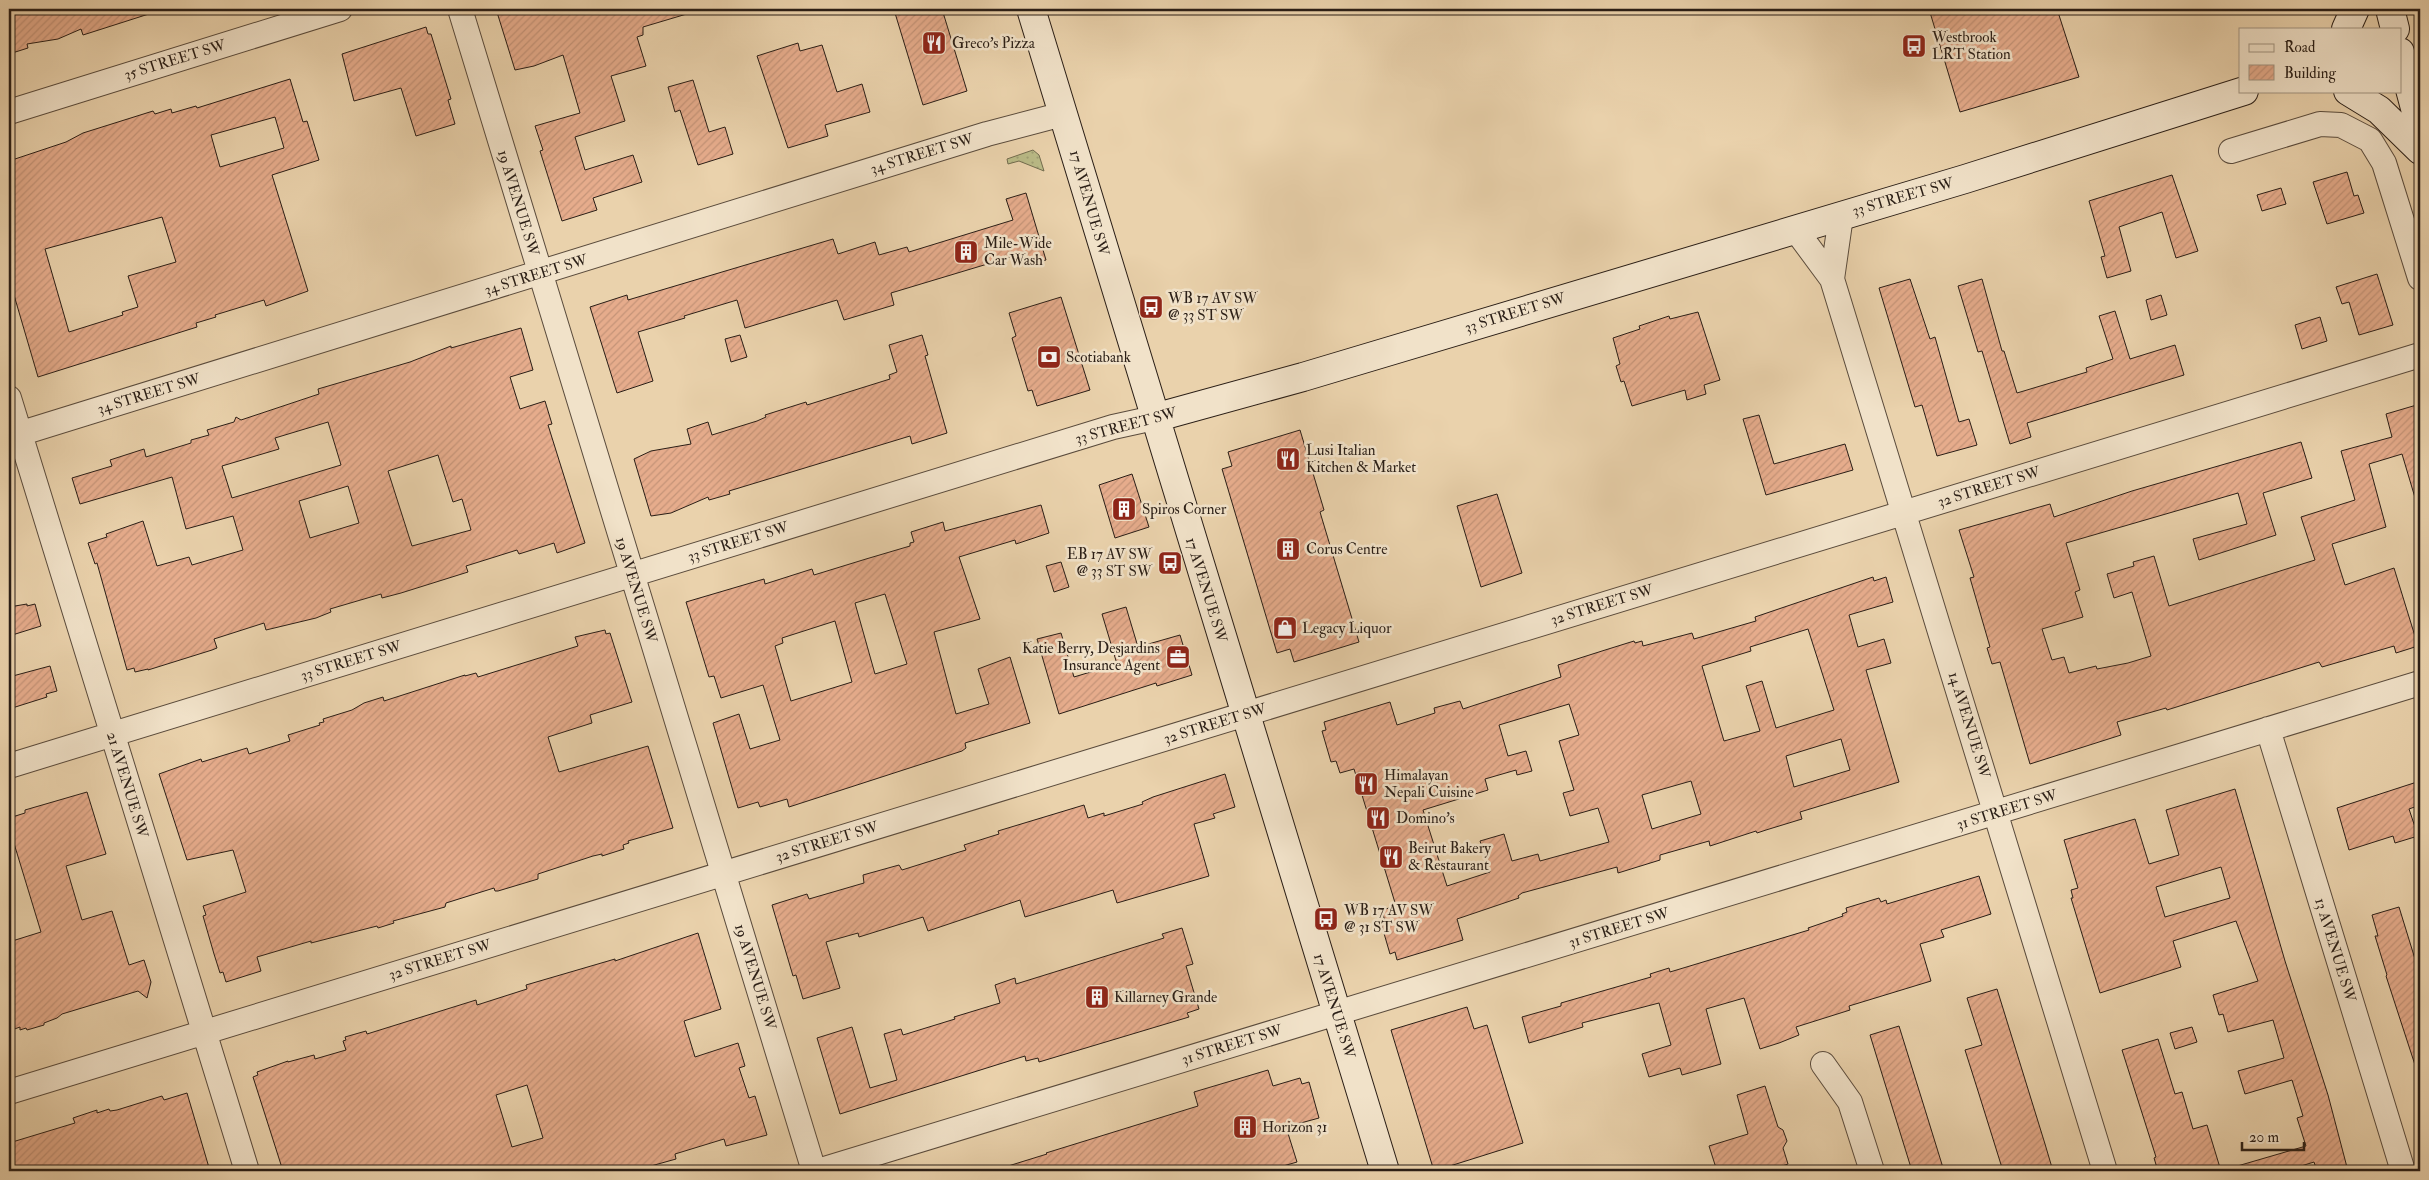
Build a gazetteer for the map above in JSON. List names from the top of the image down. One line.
{"streets":{"main road":["33 STREET SW","17 AVENUE SW"],"street":["35 STREET SW","34 STREET SW","19 AVENUE SW","32 STREET SW","14 AVENUE SW","21 AVENUE SW","31 STREET SW","13 AVENUE SW"]},"crossings":[["34 STREET SW","19 AVENUE SW"],["34 STREET SW","17 AVENUE SW"],["34 STREET SW","21 AVENUE SW"],["33 STREET SW","19 AVENUE SW"],["33 STREET SW","17 AVENUE SW"],["33 STREET SW","14 AVENUE SW"],["33 STREET SW","21 AVENUE SW"],["19 AVENUE SW","32 STREET SW"],["17 AVENUE SW","32 STREET SW"],["17 AVENUE SW","31 STREET SW"],["32 STREET SW","14 AVENUE SW"],["32 STREET SW","21 AVENUE SW"],["14 AVENUE SW","31 STREET SW"],["31 STREET SW","13 AVENUE SW"]],"places":{"restaurant":["Greco's Pizza","Lusi Italian Kitchen & Market","Himalayan Nepali Cuisine","Domino's","Beirut Bakery & Restaurant"],"bus stop":["Westbrook LRT Station","WB 17 AV SW @ 33 ST SW","EB 17 AV SW @ 33 ST SW","WB 17 AV SW @ 31 ST SW"],"building":["Mile-Wide Car Wash","Spiros Corner","Corus Centre","Killarney Grande","Horizon 31"],"bank":["Scotiabank"],"shop":["Legacy Liquor"],"office":["Katie Berry, Desjardins Insurance Agent"]},"legend":["Road","Building"],"scale_bar":"20 m"}
